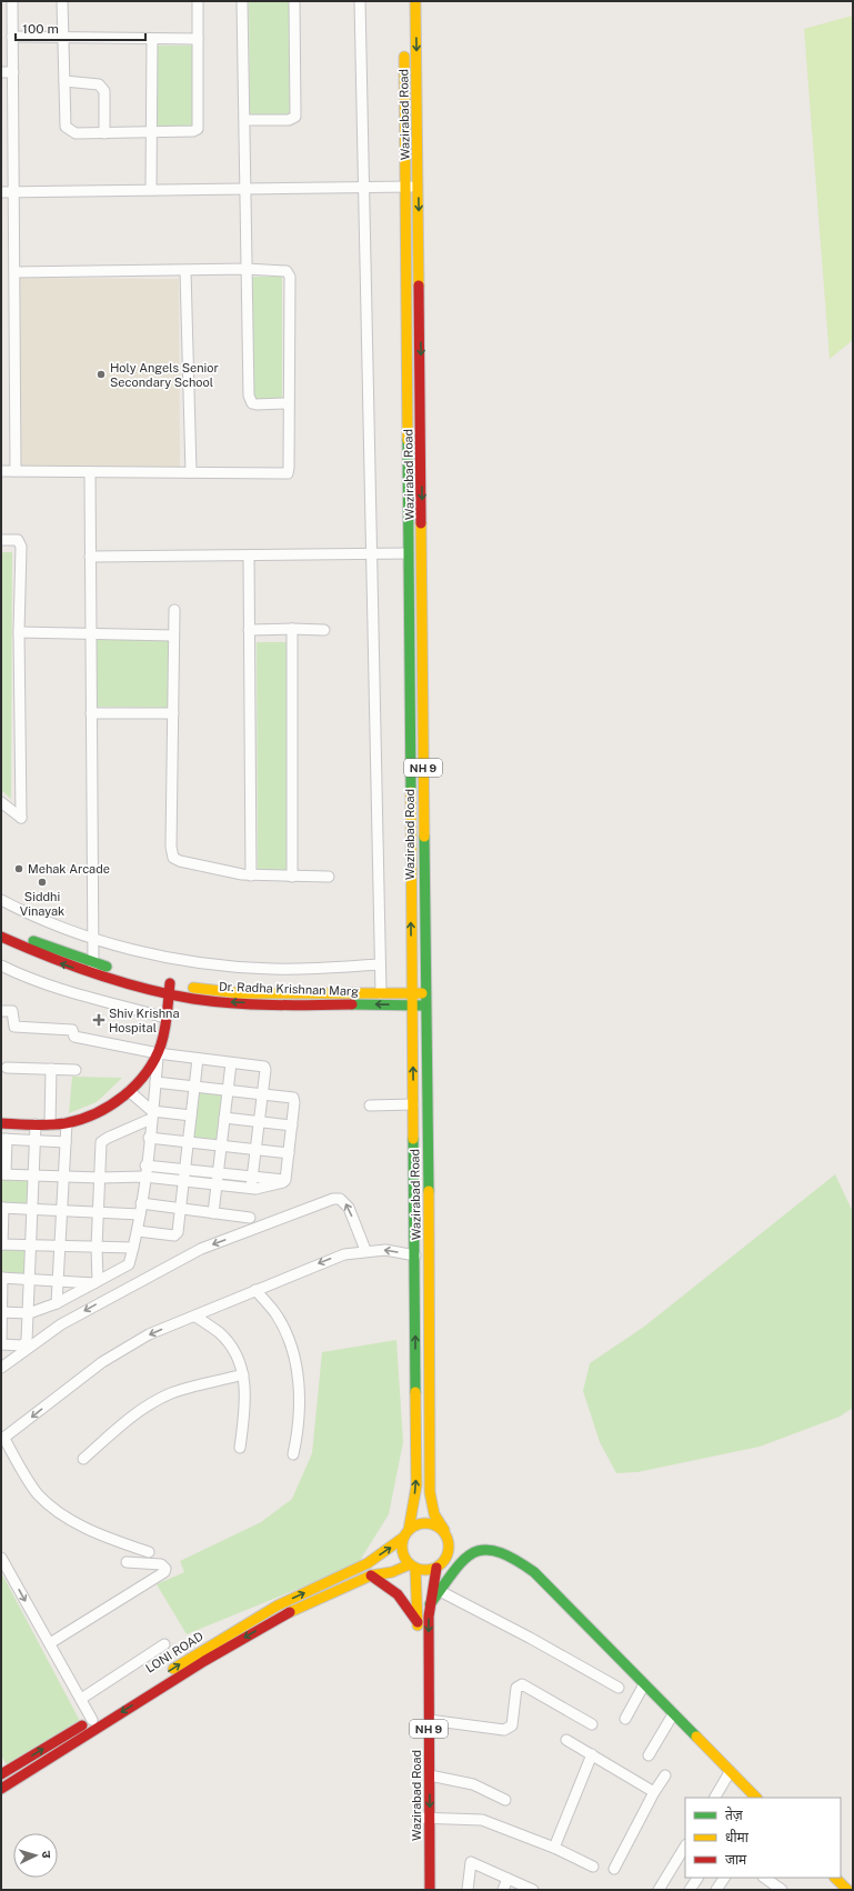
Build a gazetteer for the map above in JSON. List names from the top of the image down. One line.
{"streets":{"main road":["Wazirabad Road","NH 9","Dr. Radha Krishnan Marg","LONI ROAD"]},"crossings":[["Wazirabad Road","Dr. Radha Krishnan Marg"],["Wazirabad Road","LONI ROAD"]],"places":{"other":["Holy Angels Senior Secondary School","Mehak Arcade","Siddhi Vinayak"],"health":["Shiv Krishna Hospital"]},"legend":["तेज़","धीमा","जाम"],"scale_bar":"100 m","north":"right"}
